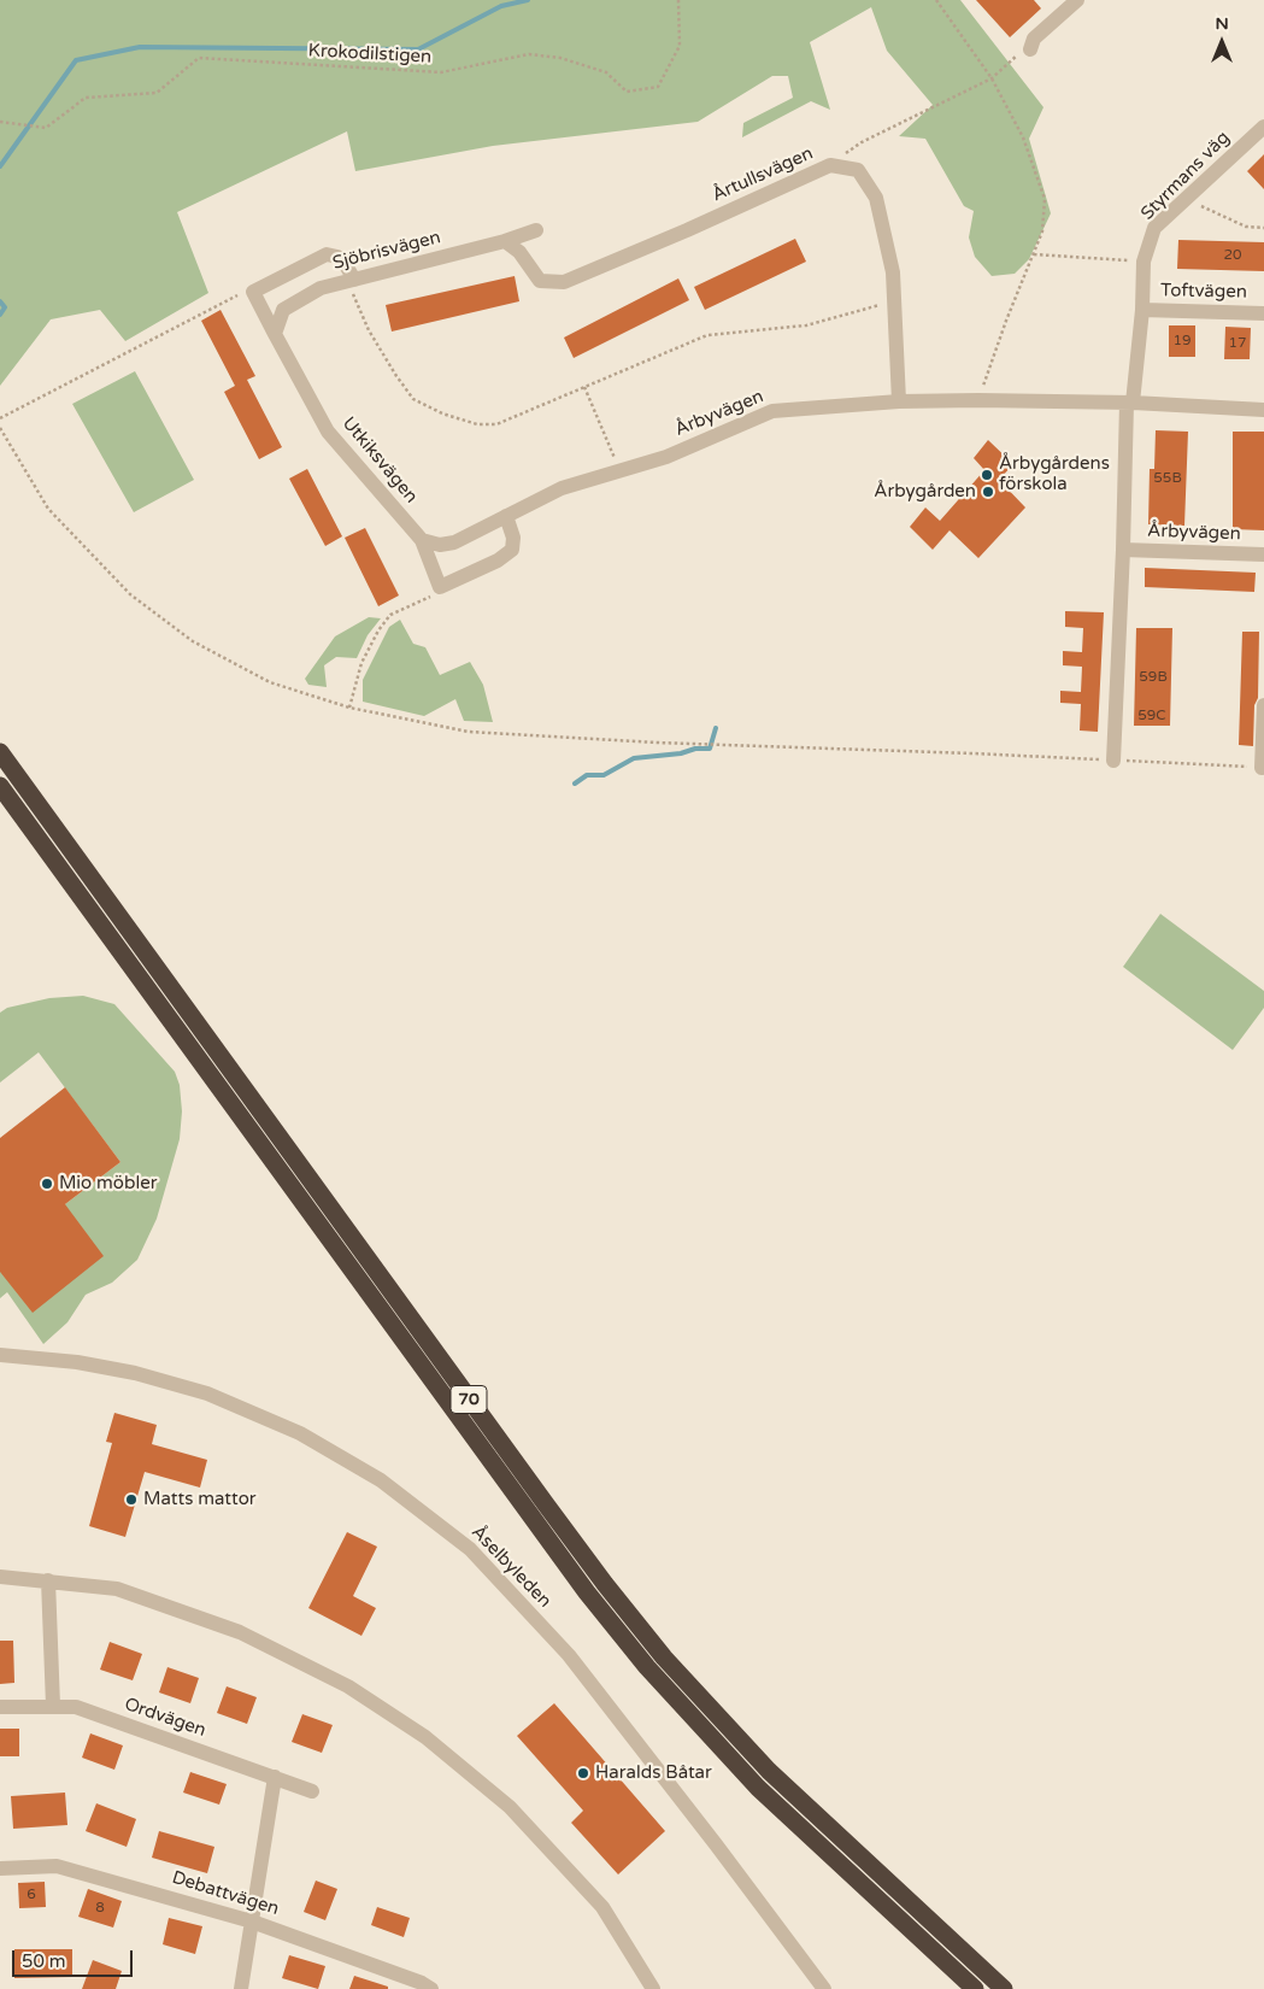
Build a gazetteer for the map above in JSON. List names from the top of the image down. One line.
{"streets":{"highway":["70"],"street":["Årtullsvägen","Styrmans väg","Sjöbrisvägen","Toftvägen","Årbyvägen","Utkiksvägen","Åselbyleden","Ordvägen","Debattvägen"],"path":["Krokodilstigen"]},"crossings":[["Årtullsvägen","Sjöbrisvägen"],["Årtullsvägen","Årbyvägen"],["Styrmans väg","Toftvägen"],["Styrmans väg","Årbyvägen"],["Sjöbrisvägen","Utkiksvägen"],["Årbyvägen","Utkiksvägen"]],"places":["Årbygårdens förskola","Årbygården","Mio möbler","Matts mattor","Haralds Båtar"],"house_numbers":["20","19","17","55B","59B","59C","6","8"],"scale_bar":"50 m","north":"top"}
